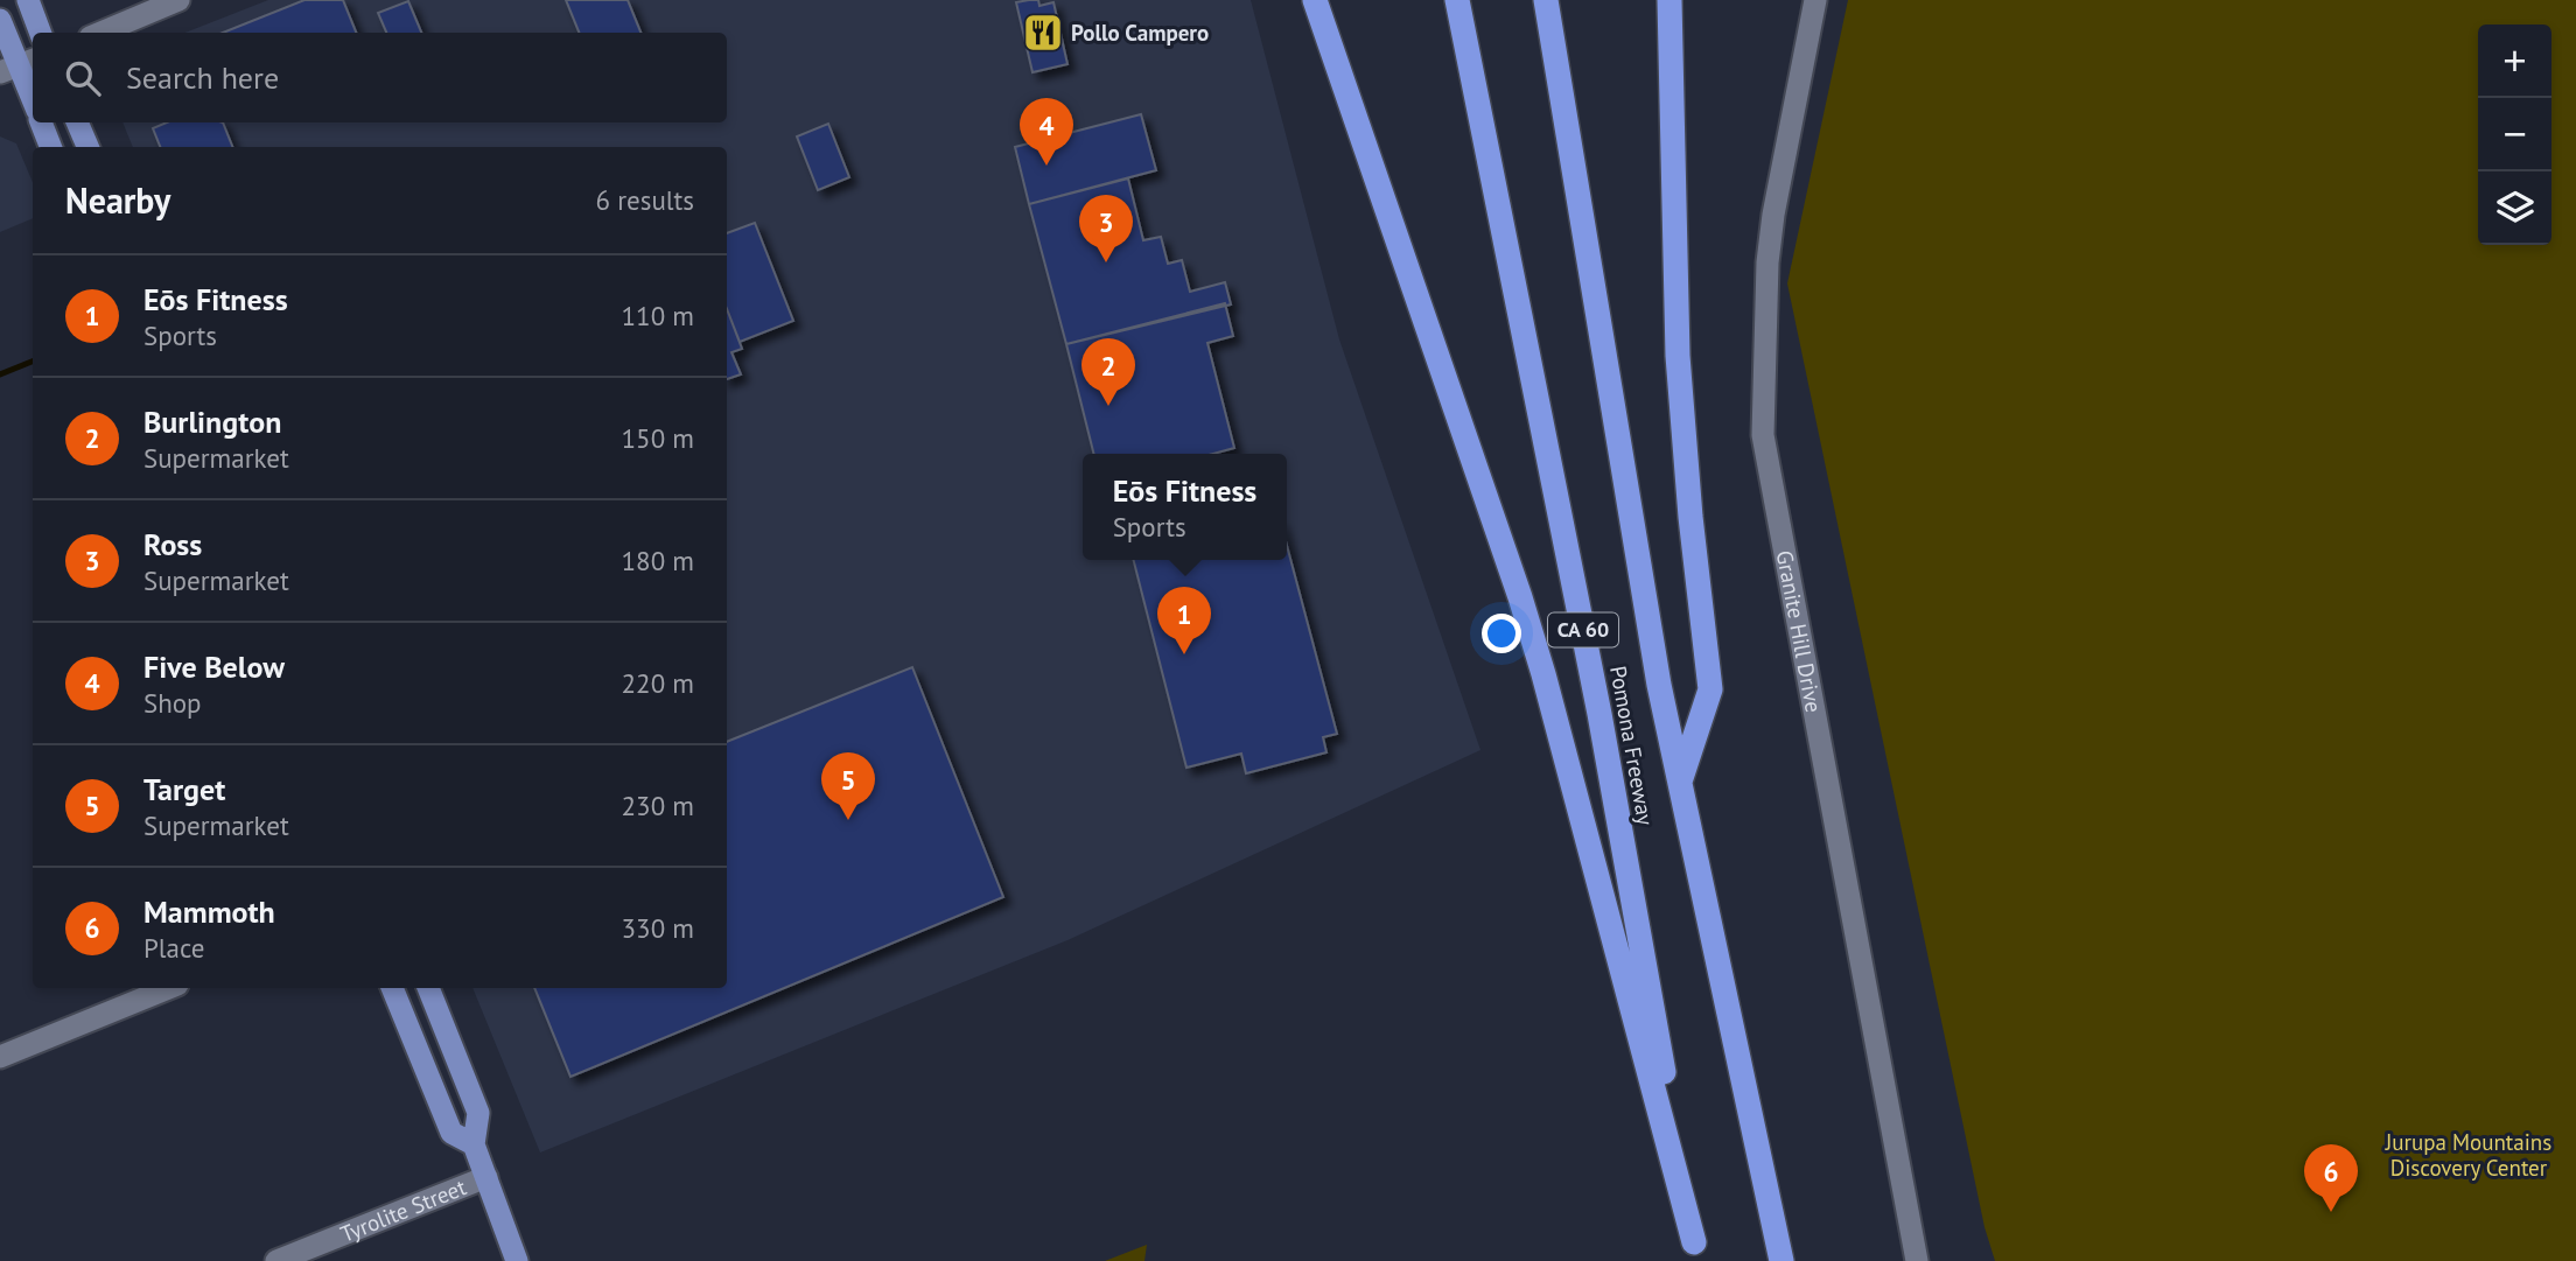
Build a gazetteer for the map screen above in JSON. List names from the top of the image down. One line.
{"streets":{"highway":["CA 60","Pomona Freeway"],"street":["Granite Hill Drive","Tyrolite Street"]},"parks":["Jurupa Mountains Discovery Center"],"places":{"restaurant":["Pollo Campero"]},"page":{"map_buttons":["+","−"],"search":"Search here","pins":["4","3","2","1","5","6"],"heading":["Nearby","6 results"],"list":[{"mark":"1","name":"Eōs Fitness","note":"Sports","value":"110 m"},{"mark":"2","name":"Burlington","note":"Supermarket","value":"150 m"},{"mark":"3","name":"Ross","note":"Supermarket","value":"180 m"},{"mark":"4","name":"Five Below","note":"Shop","value":"220 m"},{"mark":"5","name":"Target","note":"Supermarket","value":"230 m"},{"mark":"6","name":"Mammoth","note":"Place","value":"330 m"}],"popup":["Eōs Fitness","Sports"]}}
